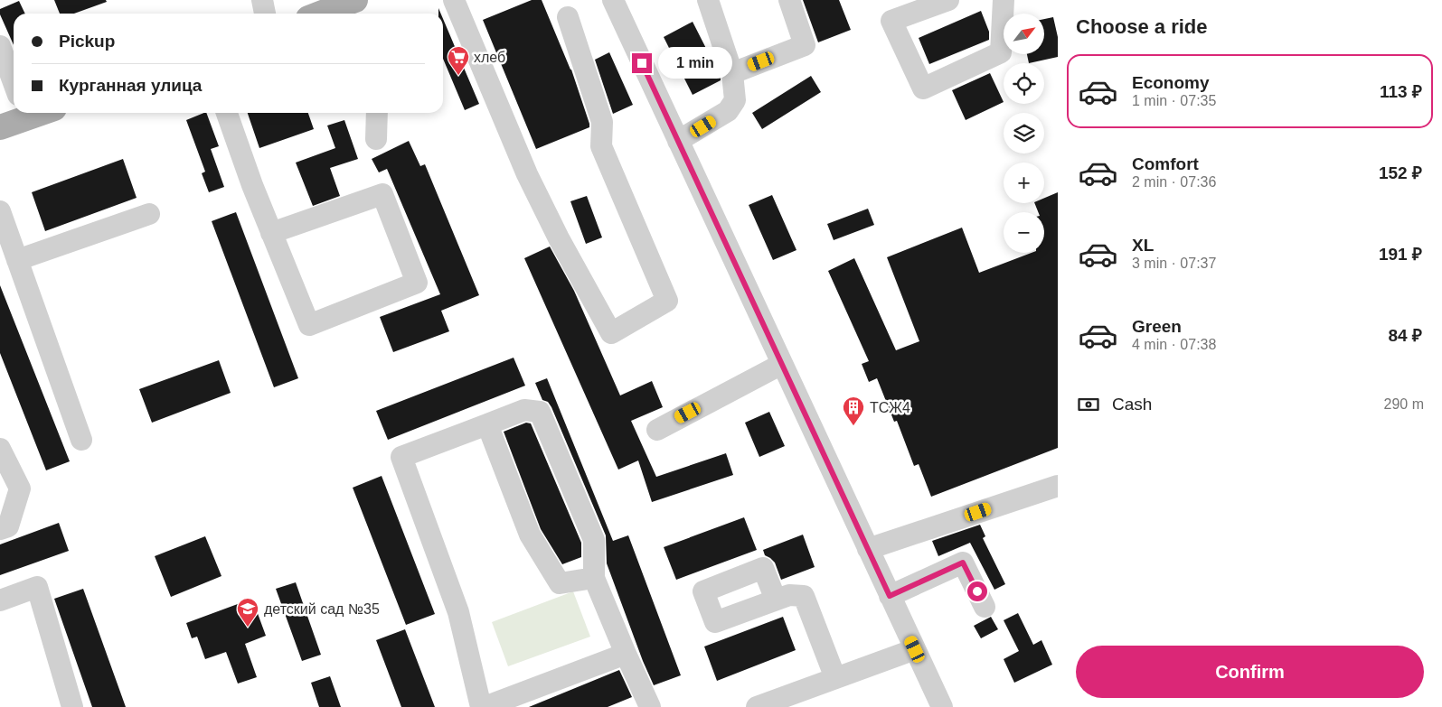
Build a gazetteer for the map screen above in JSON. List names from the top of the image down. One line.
{"places":{"supermarket":["хлеб"],"building":["ТСЖ4"],"school or university":["детский сад №35"]},"north":"top right","page":{"heading":"Choose a ride","map_buttons":["+","−"],"banner":["Pickup","Курганная улица"],"bubble":"1 min","list":[{"name":"Economy","note":"1 min · 07:35","value":"113 ₽"},{"name":"Comfort","note":"2 min · 07:36","value":"152 ₽"},{"name":"XL","note":"3 min · 07:37","value":"191 ₽"},{"name":"Green","note":"4 min · 07:38","value":"84 ₽"}],"pay":["Cash","290 m"],"buttons":"Confirm"}}
